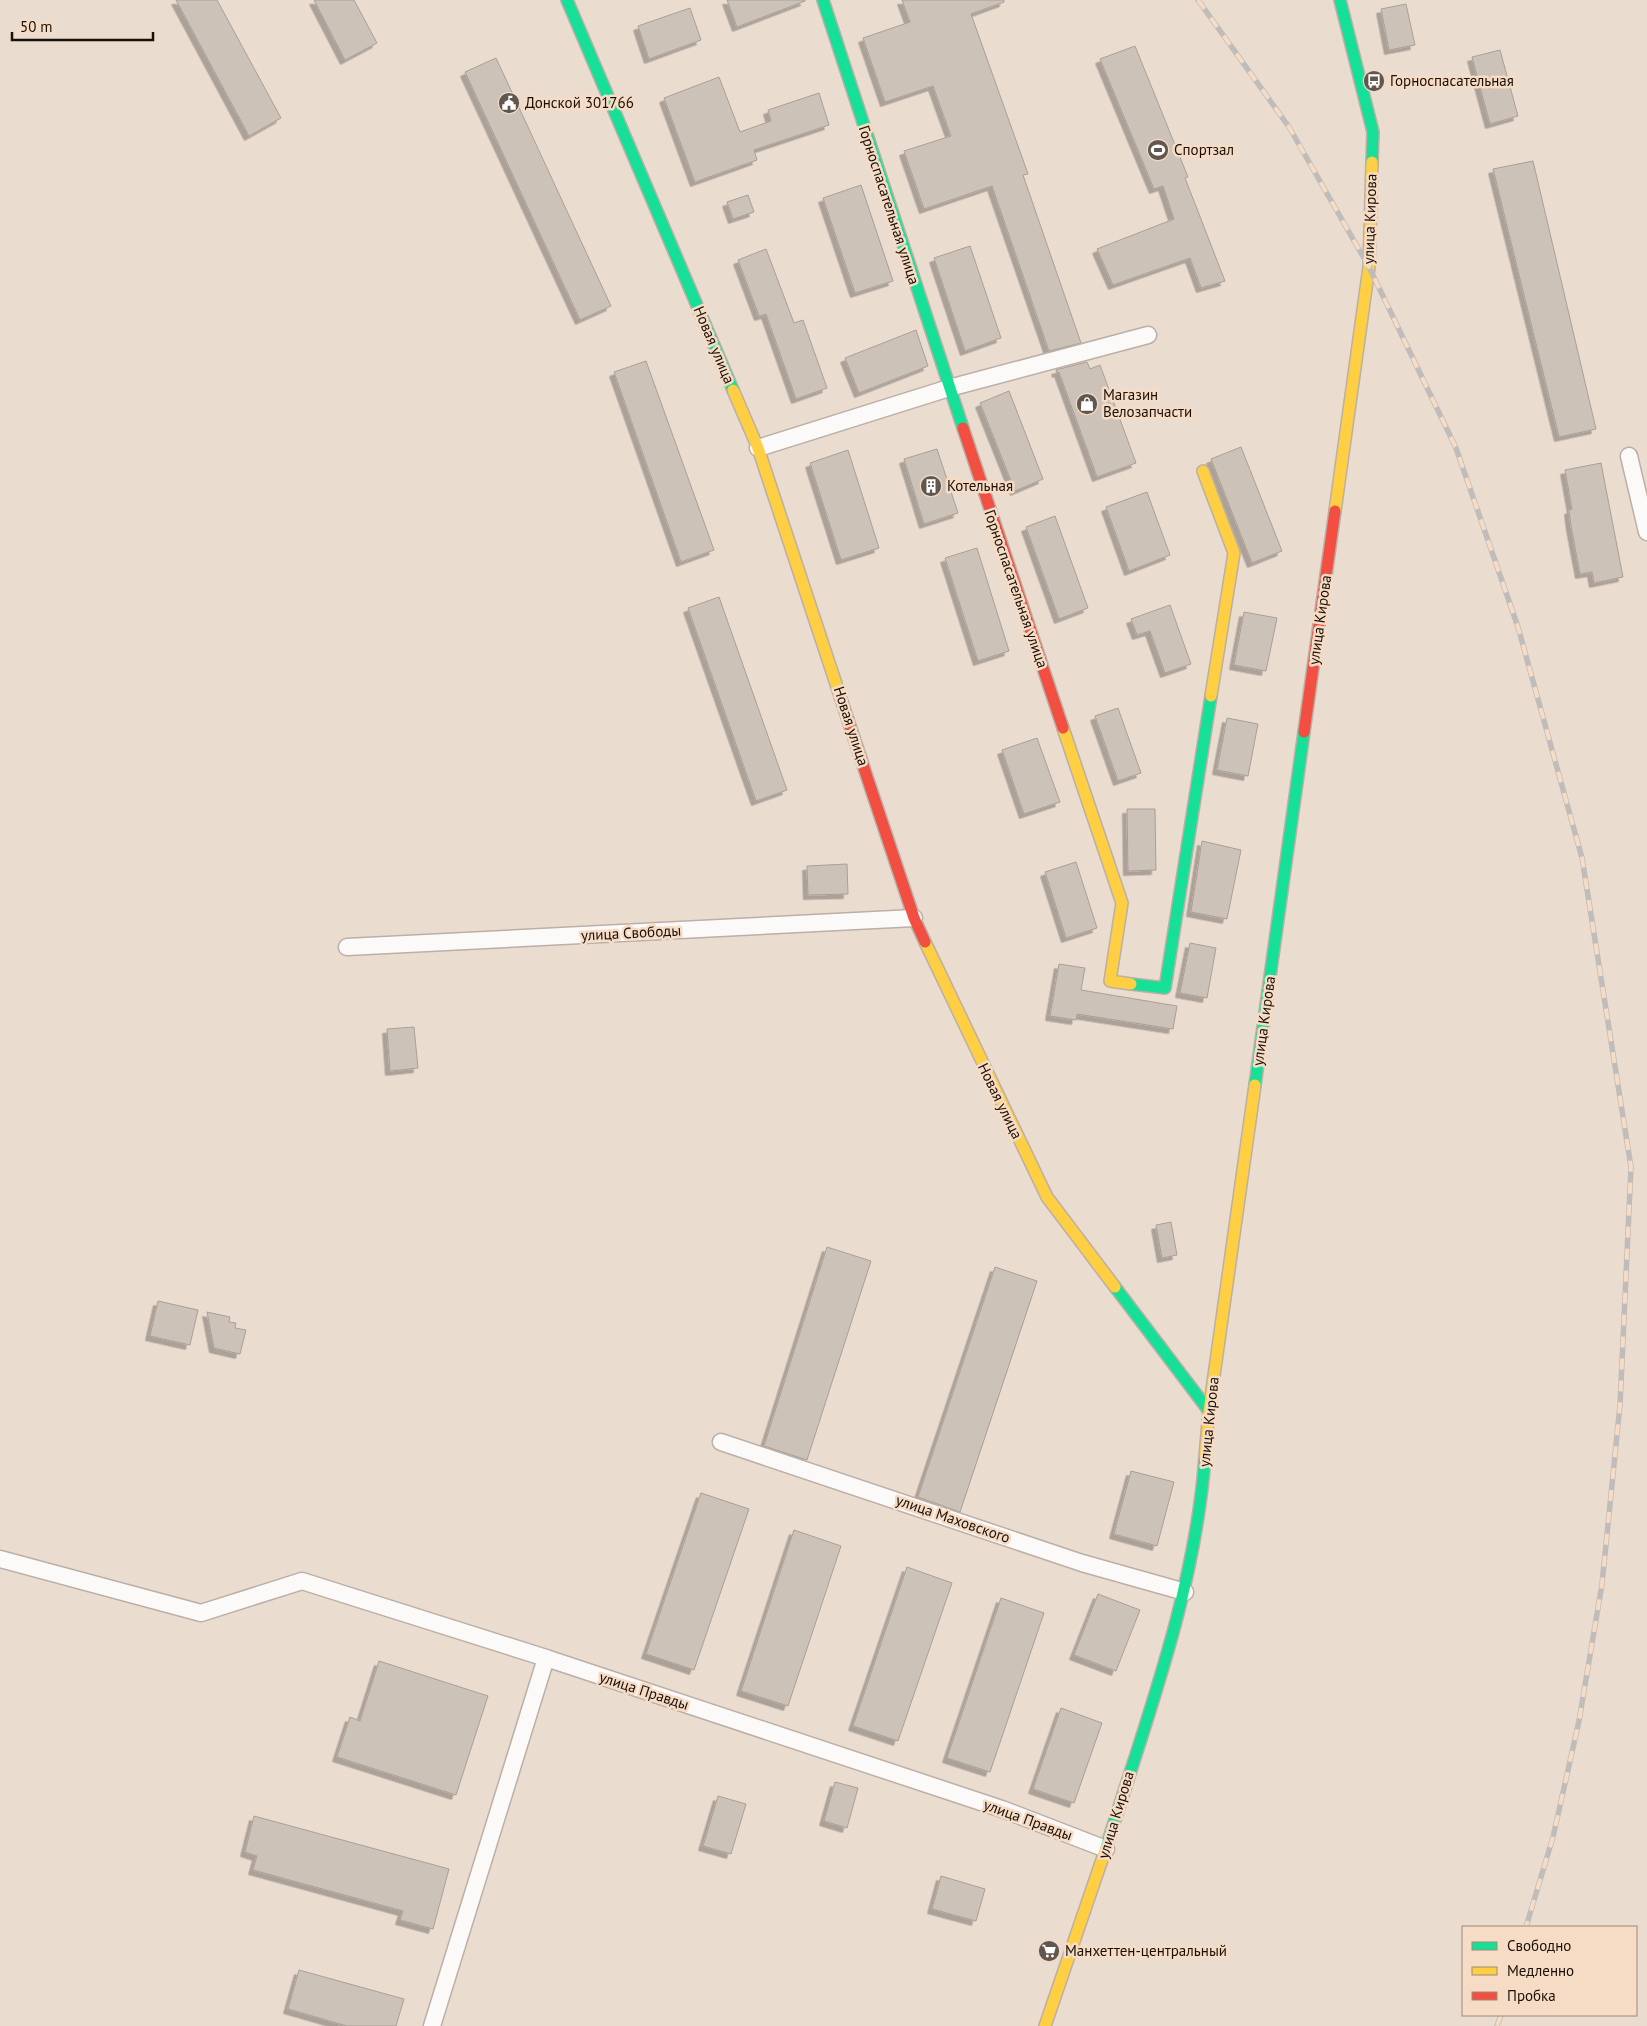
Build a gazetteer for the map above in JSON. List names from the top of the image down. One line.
{"streets":{"main road":["Горноспасательная улица","улица Кирова","Новая улица"],"street":["улица Свободы","улица Маховского","улица Правды"]},"crossings":[["улица Кирова","Новая улица"],["улица Кирова","улица Маховского"],["улица Кирова","улица Правды"],["Новая улица","улица Свободы"]],"places":{"bus stop":["Горноспасательная"],"public building":["Донской 301766"],"sports":["Спортзал"],"shop":["Магазин Велозапчасти"],"building":["Котельная"],"supermarket":["Манхеттен-центральный"]},"legend":["Свободно","Медленно","Пробка"],"scale_bar":"50 m"}
